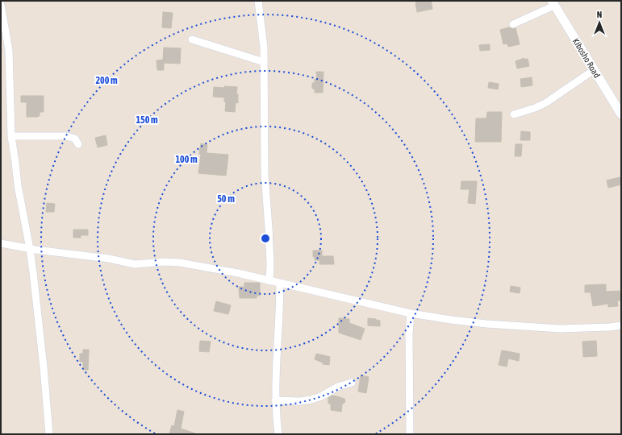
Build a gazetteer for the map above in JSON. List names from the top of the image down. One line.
{"streets":{"street":["Kibosho Road"]},"north":"top","rings":["200 m","150 m","100 m","50 m"]}
